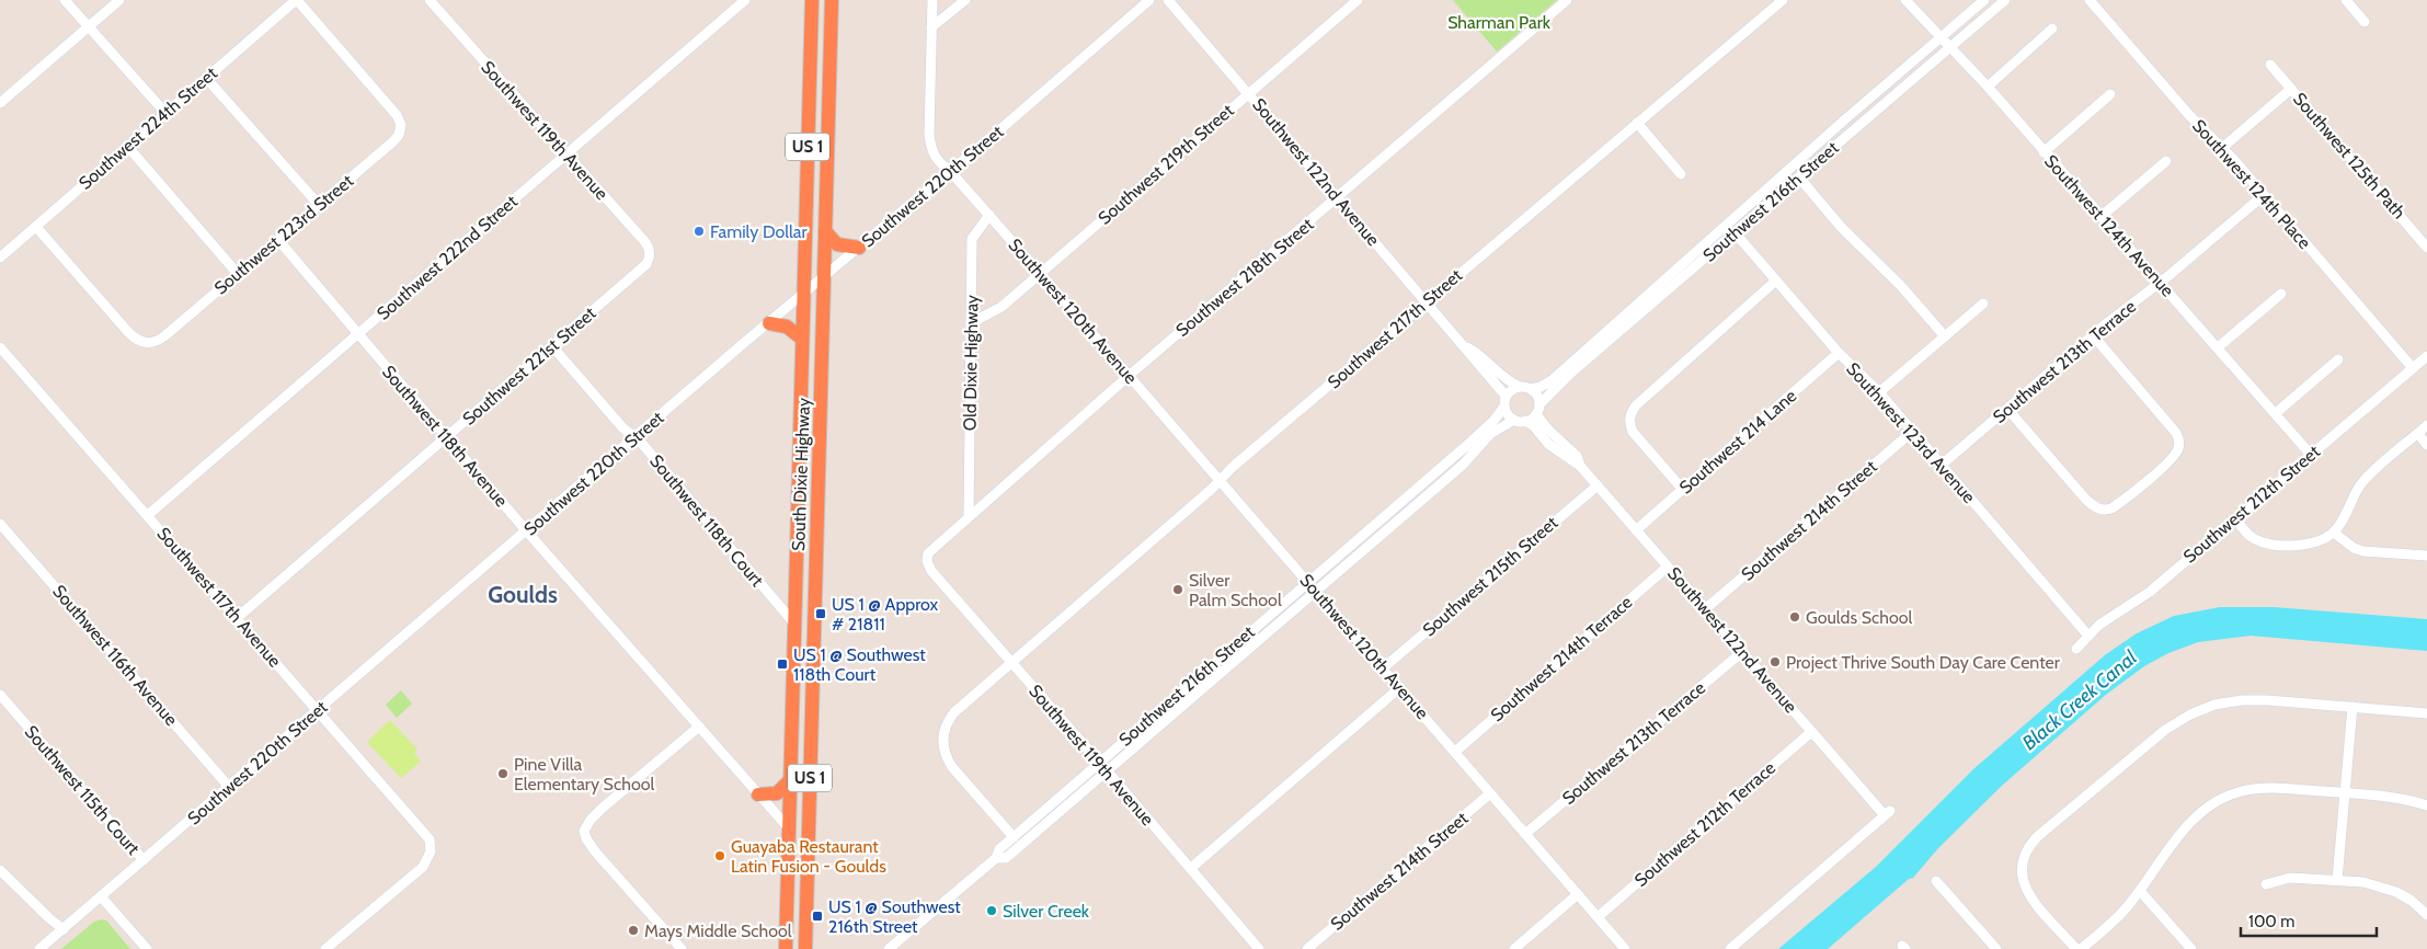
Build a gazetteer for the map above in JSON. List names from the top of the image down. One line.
{"streets":{"highway":["US 1","South Dixie Highway"],"street":["Southwest 224th Street","Southwest 119th Avenue","Southwest 125th Path","Southwest 219th Street","Southwest 122nd Avenue","Southwest 124th Place","Southwest 220th Street","Southwest 216th Street","Southwest 124th Avenue","Southwest 223rd Street","Southwest 222nd Street","Southwest 218th Street","Southwest 120th Avenue","Southwest 217th Street","Southwest 213th Terrace","Old Dixie Highway","Southwest 221st Street","Southwest 123rd Avenue","Southwest 118th Avenue","Southwest 214 Lane","Southwest 212th Street","Southwest 118th Court","Southwest 214th Street","Southwest 215th Street","Southwest 117th Avenue","Southwest 116th Avenue","Southwest 214th Terrace","Southwest 115th Court","Southwest 212th Terrace"]},"crossings":[["Southwest 224th Street","Southwest 223rd Street"],["Southwest 119th Avenue","Southwest 216th Street"],["Southwest 119th Avenue","Southwest 222nd Street"],["Southwest 119th Avenue","Southwest 218th Street"],["Southwest 119th Avenue","Southwest 217th Street"],["Southwest 119th Avenue","Southwest 221st Street"],["US 1","Southwest 118th Avenue"],["US 1","South Dixie Highway"],["Southwest 219th Street","Southwest 122nd Avenue"],["Southwest 219th Street","Southwest 120th Avenue"],["Southwest 219th Street","Old Dixie Highway"],["Southwest 122nd Avenue","Southwest 216th Street"],["Southwest 122nd Avenue","Southwest 218th Street"],["Southwest 122nd Avenue","Southwest 217th Street"],["Southwest 122nd Avenue","Southwest 213th Terrace"],["Southwest 122nd Avenue","Southwest 214 Lane"],["Southwest 122nd Avenue","Southwest 214th Street"],["Southwest 122nd Avenue","Southwest 215th Street"],["Southwest 122nd Avenue","Southwest 214th Terrace"],["Southwest 122nd Avenue","Southwest 212th Terrace"],["Southwest 124th Place","Southwest 213th Terrace"],["Southwest 124th Place","Southwest 212th Street"],["Southwest 220th Street","Southwest 120th Avenue"],["Southwest 220th Street","Southwest 118th Avenue"],["Southwest 220th Street","South Dixie Highway"],["Southwest 220th Street","Southwest 118th Court"],["Southwest 220th Street","Southwest 117th Avenue"],["Southwest 220th Street","Southwest 116th Avenue"],["Southwest 220th Street","Southwest 115th Court"],["Southwest 216th Street","Southwest 124th Avenue"],["Southwest 216th Street","Southwest 120th Avenue"],["Southwest 216th Street","Southwest 217th Street"],["Southwest 216th Street","Southwest 123rd Avenue"],["Southwest 124th Avenue","Southwest 213th Terrace"],["Southwest 124th Avenue","Southwest 212th Street"],["Southwest 223rd Street","Southwest 118th Avenue"],["Southwest 222nd Street","Southwest 118th Avenue"],["Southwest 222nd Street","Southwest 117th Avenue"],["Southwest 218th Street","Southwest 120th Avenue"],["Southwest 218th Street","Old Dixie Highway"],["Southwest 120th Avenue","Southwest 217th Street"],["Southwest 120th Avenue","Southwest 213th Terrace"],["Southwest 120th Avenue","Old Dixie Highway"],["Southwest 120th Avenue","Southwest 214th Street"],["Southwest 120th Avenue","Southwest 215th Street"],["Southwest 120th Avenue","Southwest 214th Terrace"],["Southwest 120th Avenue","Southwest 212th Terrace"],["Southwest 213th Terrace","Southwest 123rd Avenue"],["Southwest 221st Street","Southwest 118th Avenue"],["Southwest 221st Street","Southwest 118th Court"],["Southwest 221st Street","Southwest 117th Avenue"],["Southwest 123rd Avenue","Southwest 214 Lane"],["Southwest 123rd Avenue","Southwest 212th Street"],["Southwest 123rd Avenue","Southwest 214th Street"],["Southwest 118th Avenue","South Dixie Highway"],["South Dixie Highway","Southwest 118th Court"]],"districts":["Goulds"],"water":["Black Creek Canal"],"parks":["Sharman Park"],"places":{"other":["Family Dollar","Silver Palm School","Goulds School","Project Thrive South Day Care Center","Pine Villa Elementary School","Guayaba Restaurant Latin Fusion - Goulds","Silver Creek","Mays Middle School"],"transit":["US 1 @ Approx # 21811","US 1 @ Southwest 118th Court","US 1 @ Southwest 216th Street"]},"scale_bar":"100 m"}
